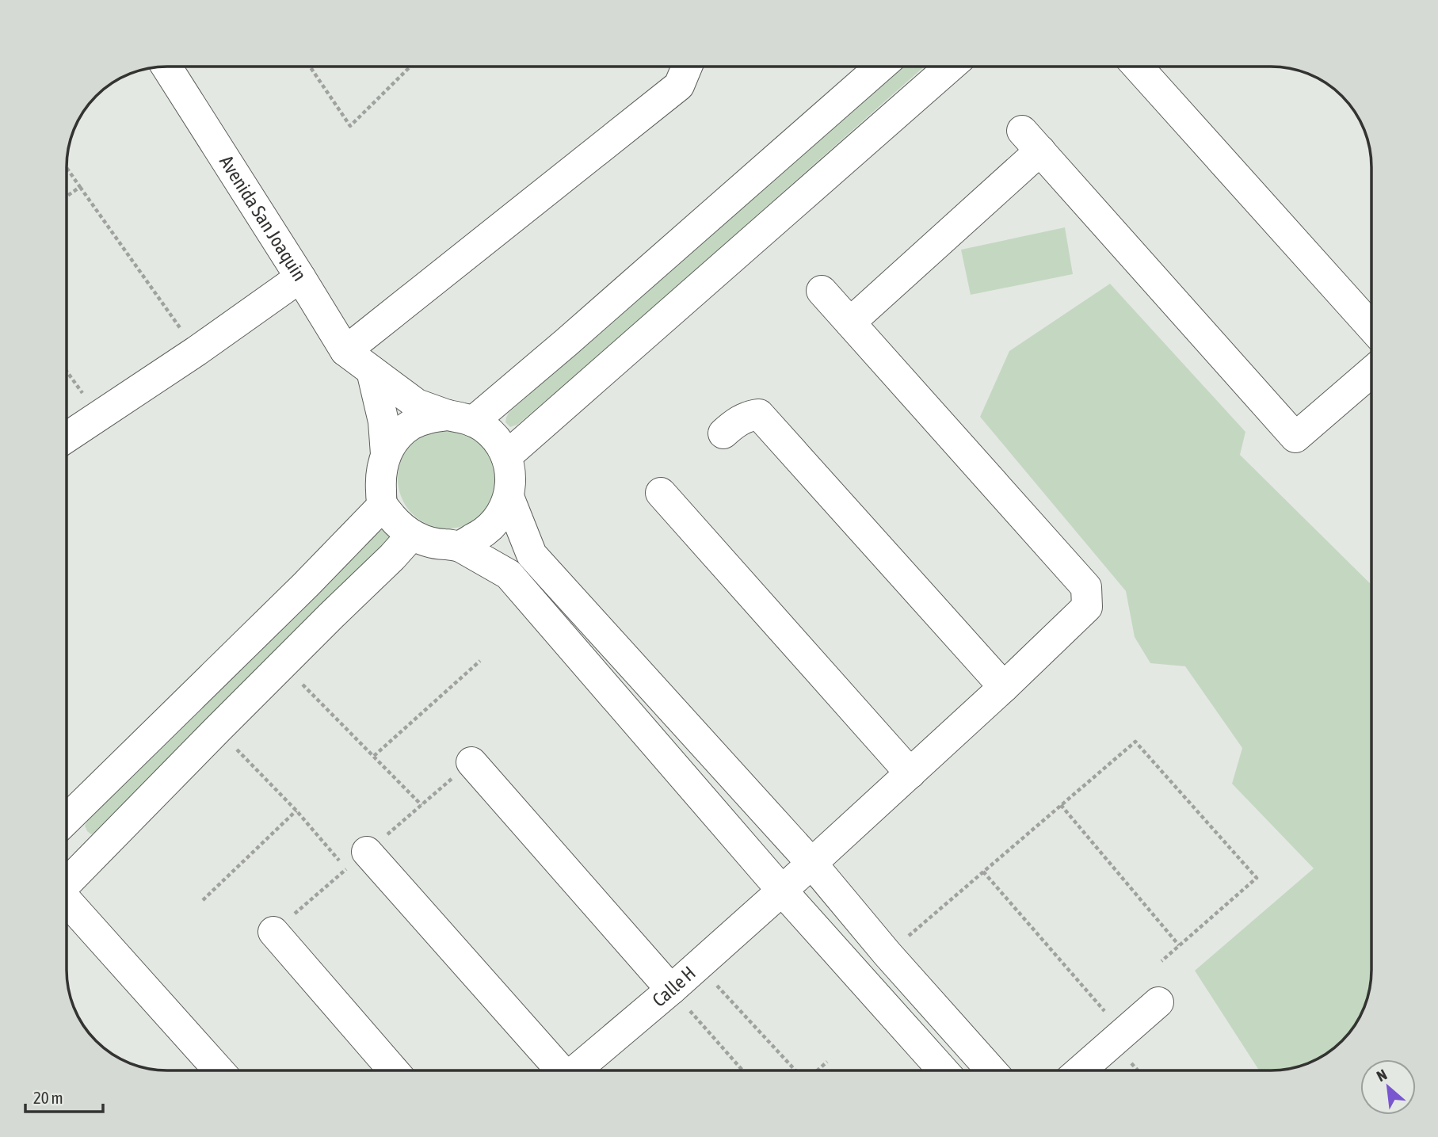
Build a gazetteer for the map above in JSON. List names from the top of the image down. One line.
{"streets":{"street":["Avenida San Joaquin","Calle H"]},"scale_bar":"20 m","north":"top left"}
